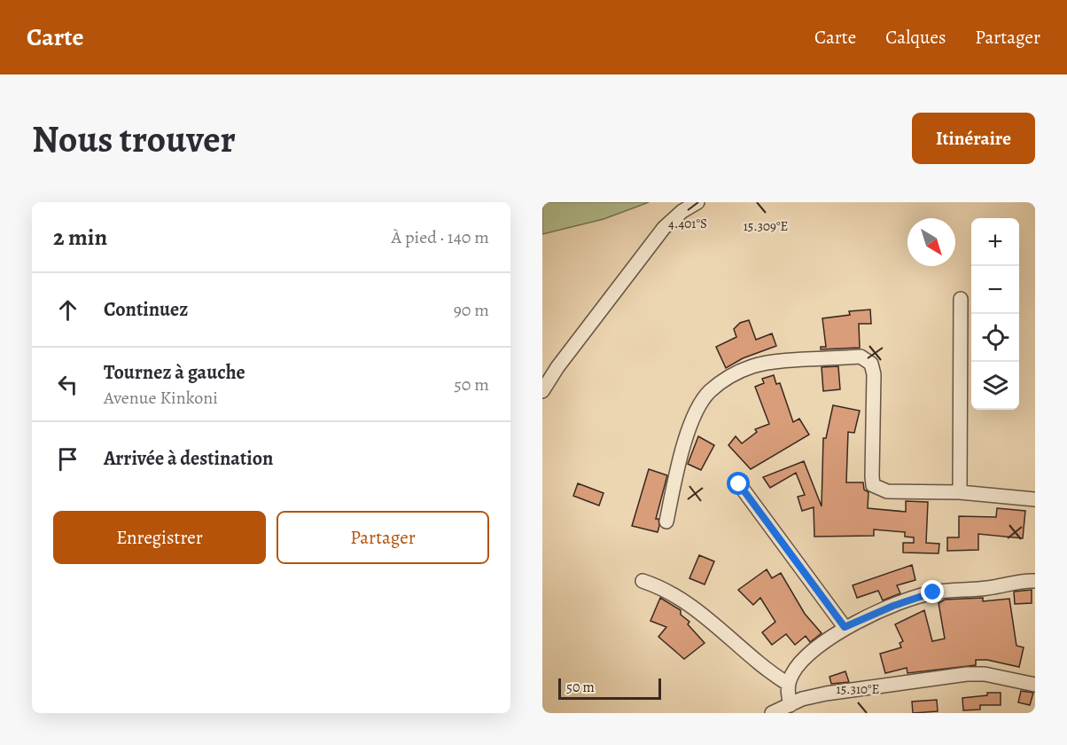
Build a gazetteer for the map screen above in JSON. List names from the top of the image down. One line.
{"scale_bar":"50 m","north":"bottom right","page":{"header":"Carte","nav":["Carte","Calques","Partager"],"buttons":["Itinéraire",["Enregistrer","Partager"]],"title":"Nous trouver","heading":["2 min","À pied · 140 m"],"map_buttons":["+","−"],"list":[["Continuez","90 m"],["Tournez à gauche","Avenue Kinkoni","50 m"],"Arrivée à destination"],"scale":"50 m"},"coordinates":["4.401°S","15.309°E","15.310°E"]}
